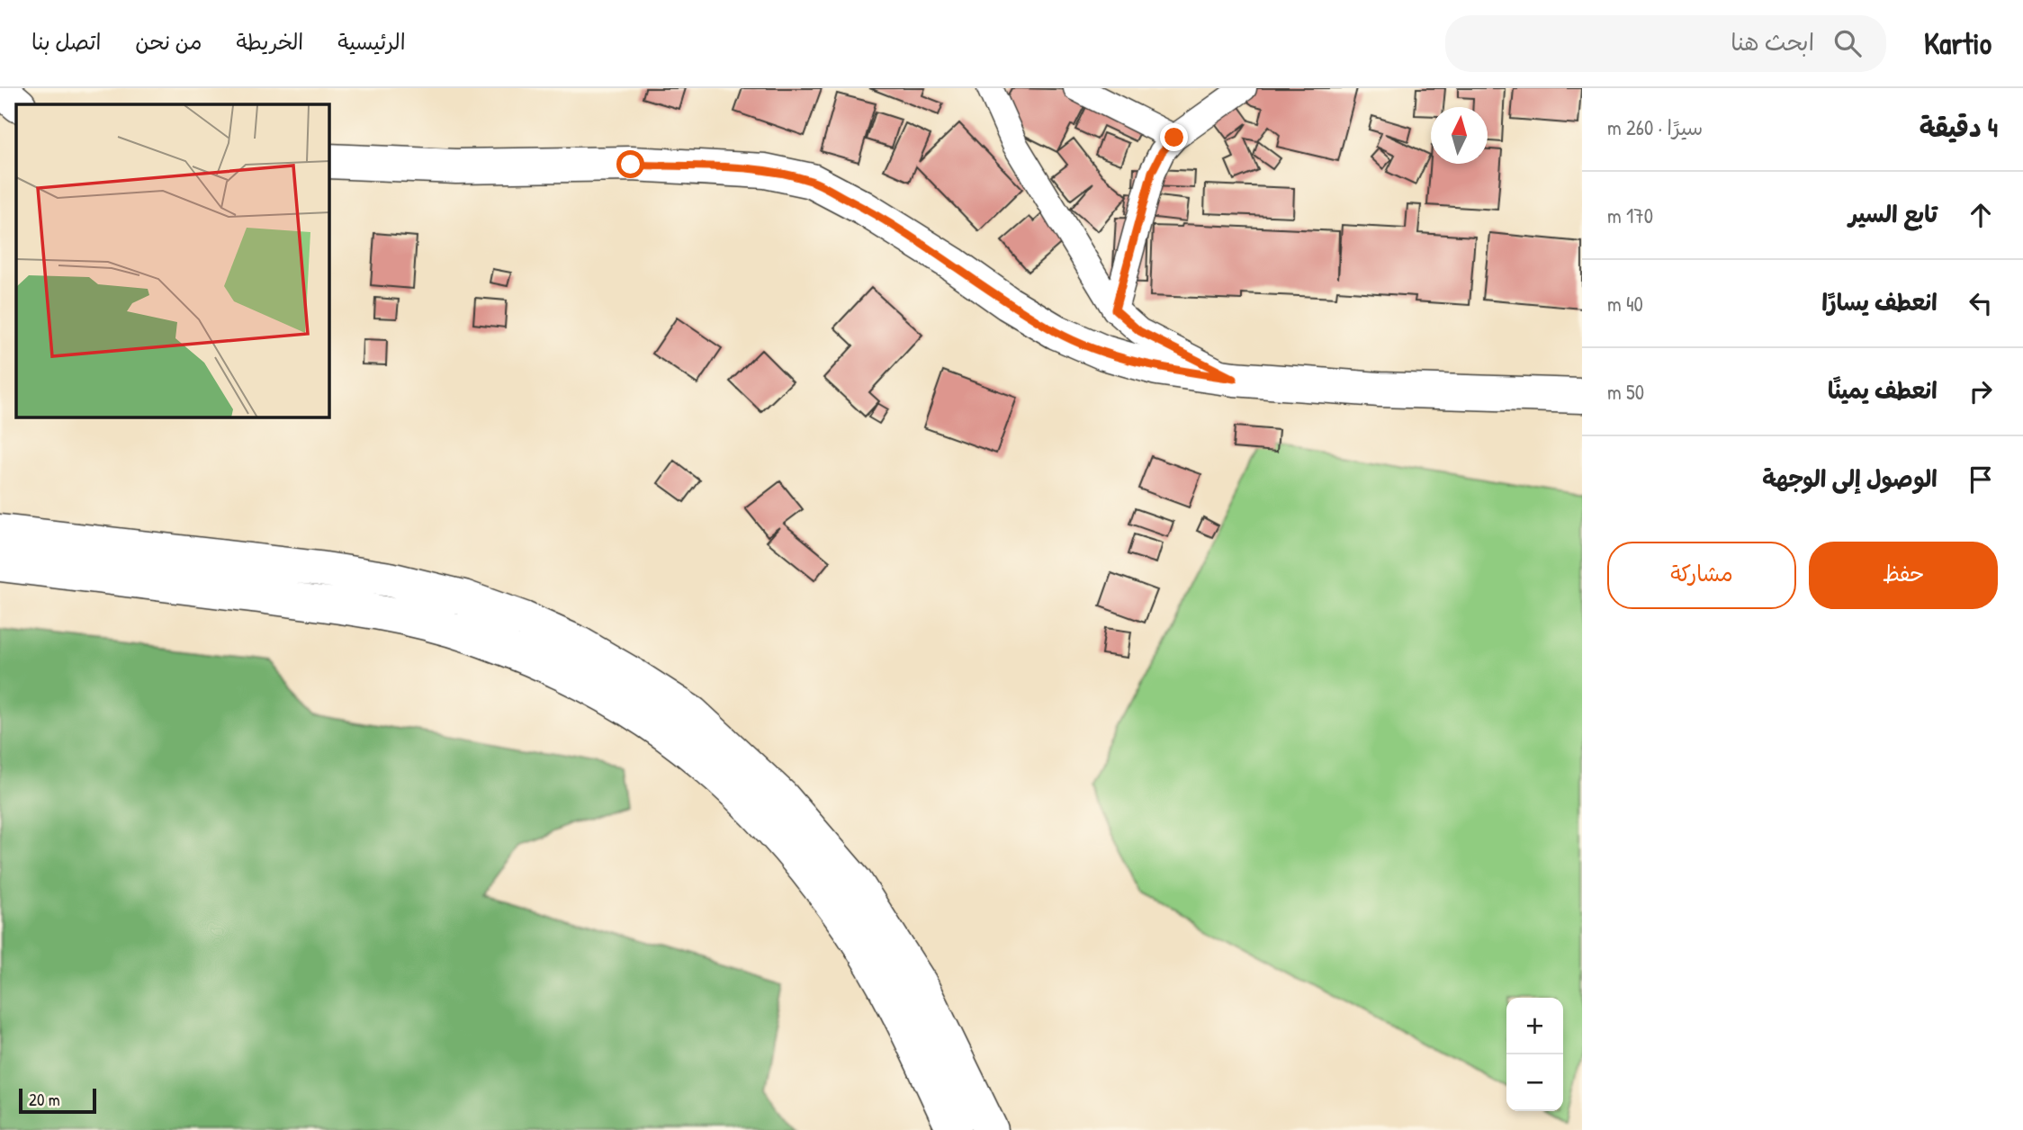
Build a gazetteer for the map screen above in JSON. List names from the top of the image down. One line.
{"scale_bar":"20 m","north":"top","page":{"header":"Kartio","search":"ابحث هنا","nav":["الرئيسية","الخريطة","من نحن","اتصل بنا"],"heading":["4 دقيقة","سيرًا · 260 m"],"list":[["تابع السير","170 m"],["انعطف يسارًا","40 m"],["انعطف يمينًا","50 m"],"الوصول إلى الوجهة"],"buttons":["حفظ","مشاركة"],"map_buttons":["+","−"],"scale":"20 m"}}
